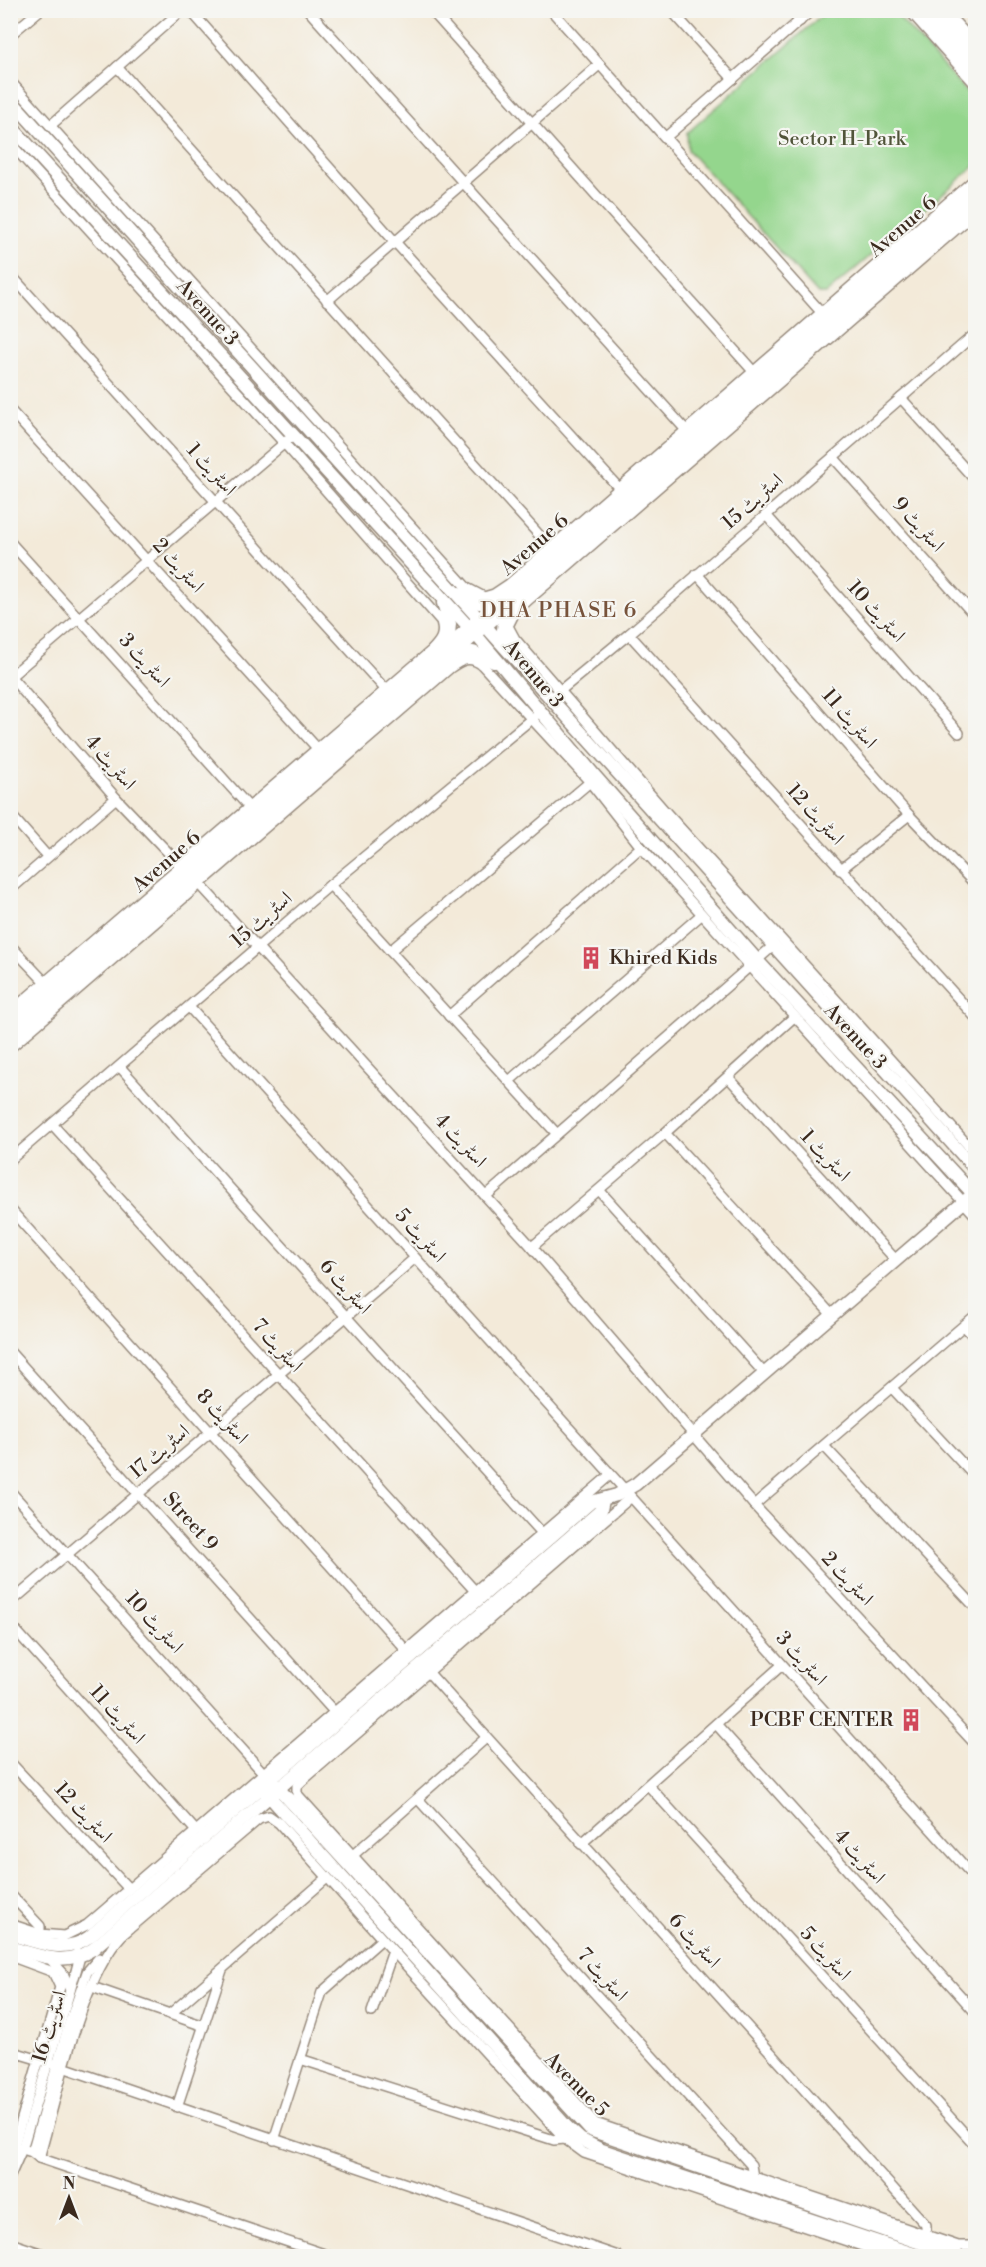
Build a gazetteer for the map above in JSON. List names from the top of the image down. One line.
{"streets":{"main road":["Avenue 6","Avenue 3","Avenue 5"],"street":["اسٹریٹ 1","اسٹریٹ 15","اسٹریٹ 9","اسٹریٹ 2","اسٹریٹ 10","اسٹریٹ 3","اسٹریٹ 11","اسٹریٹ 4","اسٹریٹ 12","اسٹریٹ 5","اسٹریٹ 6","اسٹریٹ 7","اسٹریٹ 8","اسٹریٹ 17","Street 9","اسٹریٹ 16"]},"crossings":[["Avenue 6","Avenue 3"],["Avenue 6","اسٹریٹ 4"],["Avenue 3","اسٹریٹ 15"],["اسٹریٹ 15","اسٹریٹ 9"],["اسٹریٹ 15","اسٹریٹ 10"],["اسٹریٹ 15","اسٹریٹ 11"],["اسٹریٹ 15","اسٹریٹ 4"],["اسٹریٹ 15","اسٹریٹ 12"],["اسٹریٹ 15","اسٹریٹ 5"],["اسٹریٹ 15","اسٹریٹ 6"],["اسٹریٹ 15","اسٹریٹ 7"],["اسٹریٹ 2","اسٹریٹ 4"],["اسٹریٹ 10","اسٹریٹ 17"],["اسٹریٹ 3","اسٹریٹ 5"],["اسٹریٹ 5","اسٹریٹ 17"],["اسٹریٹ 6","اسٹریٹ 17"],["اسٹریٹ 7","اسٹریٹ 17"],["اسٹریٹ 8","اسٹریٹ 17"],["اسٹریٹ 17","Street 9"]],"districts":["DHA PHASE 6"],"parks":["Sector H-Park"],"places":{"building":["Khired Kids","PCBF CENTER"]},"north":"top"}
